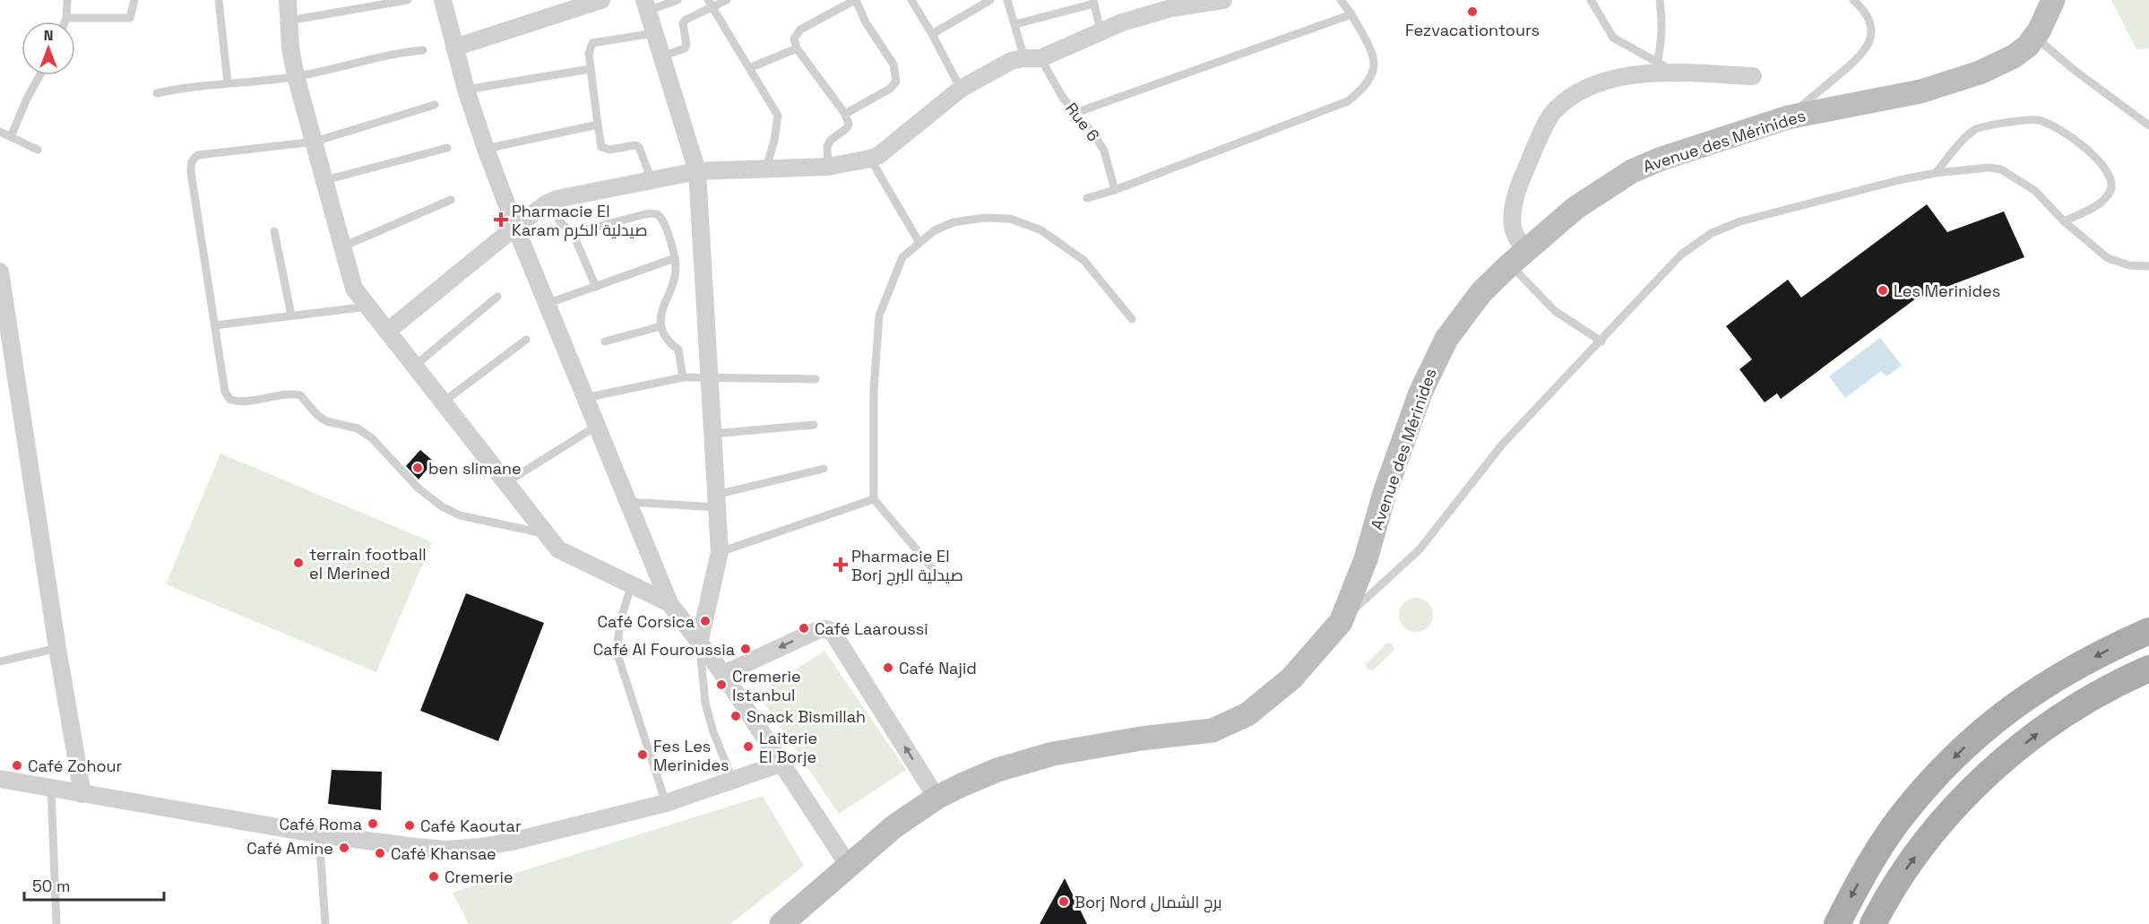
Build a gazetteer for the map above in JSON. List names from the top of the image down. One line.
{"streets":{"main road":["Avenue des Mérinides"],"lane":["Rue 6"]},"places":{"other":["Fezvacationtours","Les Merinides","ben slimane","terrain football el Merined","Café Corsica","Café Laaroussi","Café Al Fouroussia","Café Najid","Cremerie Istanbul","Snack Bismillah","Laiterie El Borje","Fes Les Merinides","Café Zohour","Café Roma","Café Kaoutar","Café Amine","Café Khansae","Cremerie","Borj Nord برج الشمال"],"health":["Pharmacie El Karam صيدلية الكرم","Pharmacie El Borj صيدلية البرج"]},"scale_bar":"50 m","north":"top"}
